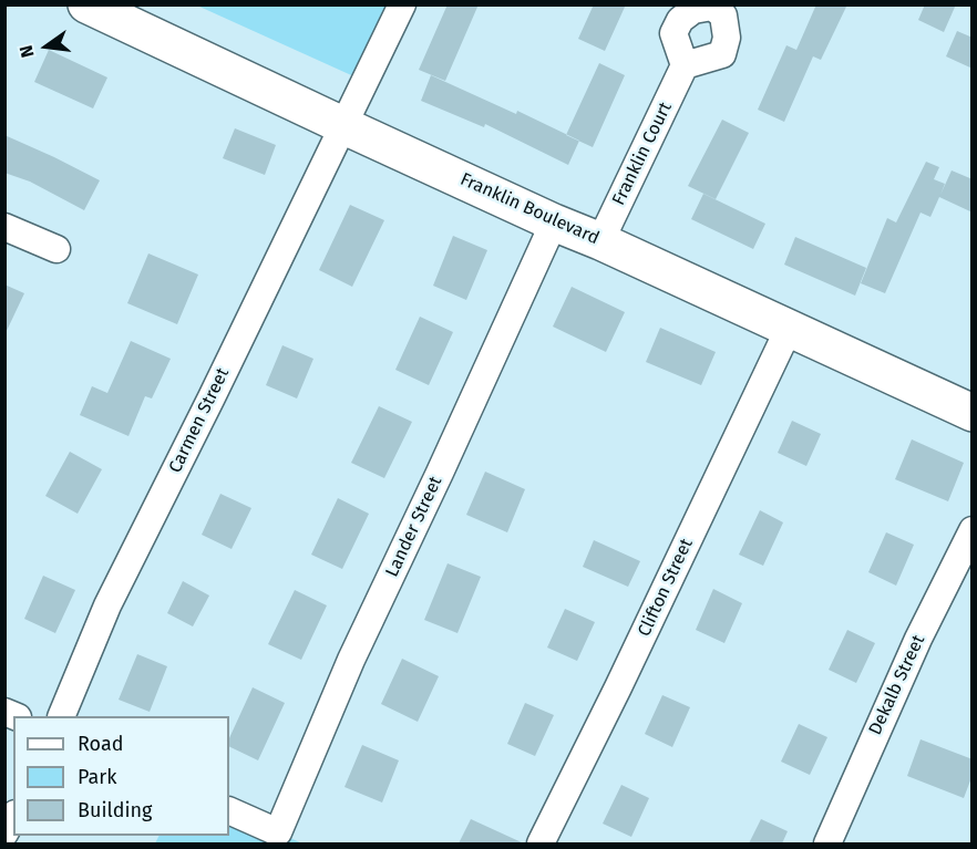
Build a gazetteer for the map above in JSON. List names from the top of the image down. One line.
{"streets":{"street":["Franklin Court","Franklin Boulevard","Carmen Street","Lander Street","Clifton Street","Dekalb Street"]},"crossings":[["Franklin Court","Franklin Boulevard"],["Franklin Boulevard","Carmen Street"],["Franklin Boulevard","Lander Street"],["Franklin Boulevard","Clifton Street"]],"legend":["Road","Park","Building"],"north":"left"}
